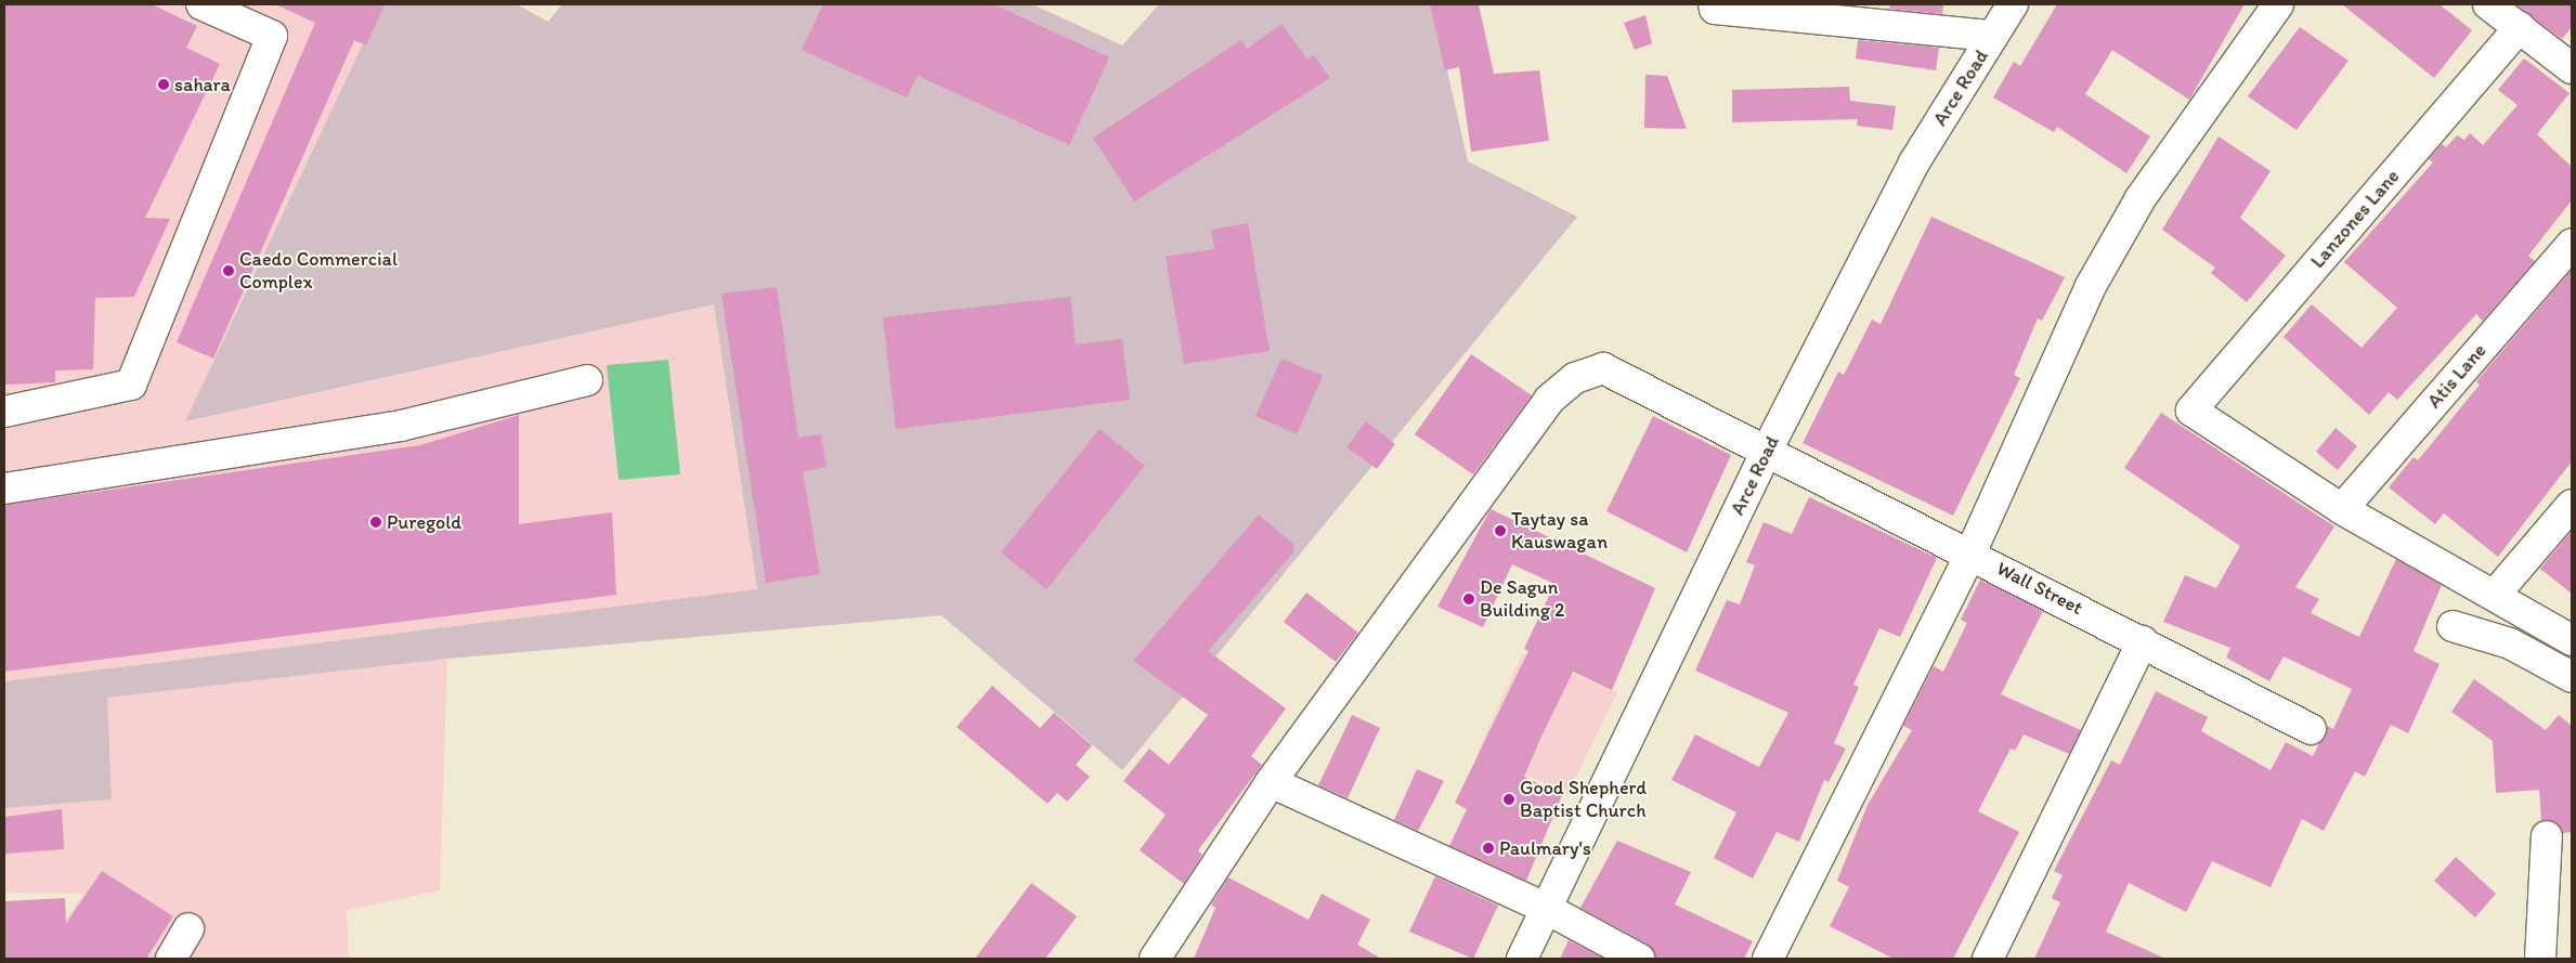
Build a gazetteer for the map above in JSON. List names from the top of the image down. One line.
{"streets":{"street":["Arce Road","Lanzones Lane","Atis Lane","Wall Street"]},"crossings":[["Arce Road","Wall Street"],["Lanzones Lane","Atis Lane"]],"places":["sahara","Caedo Commercial Complex","Puregold","Taytay sa Kauswagan","De Sagun Building 2","Good Shepherd Baptist Church","Paulmary's"]}
